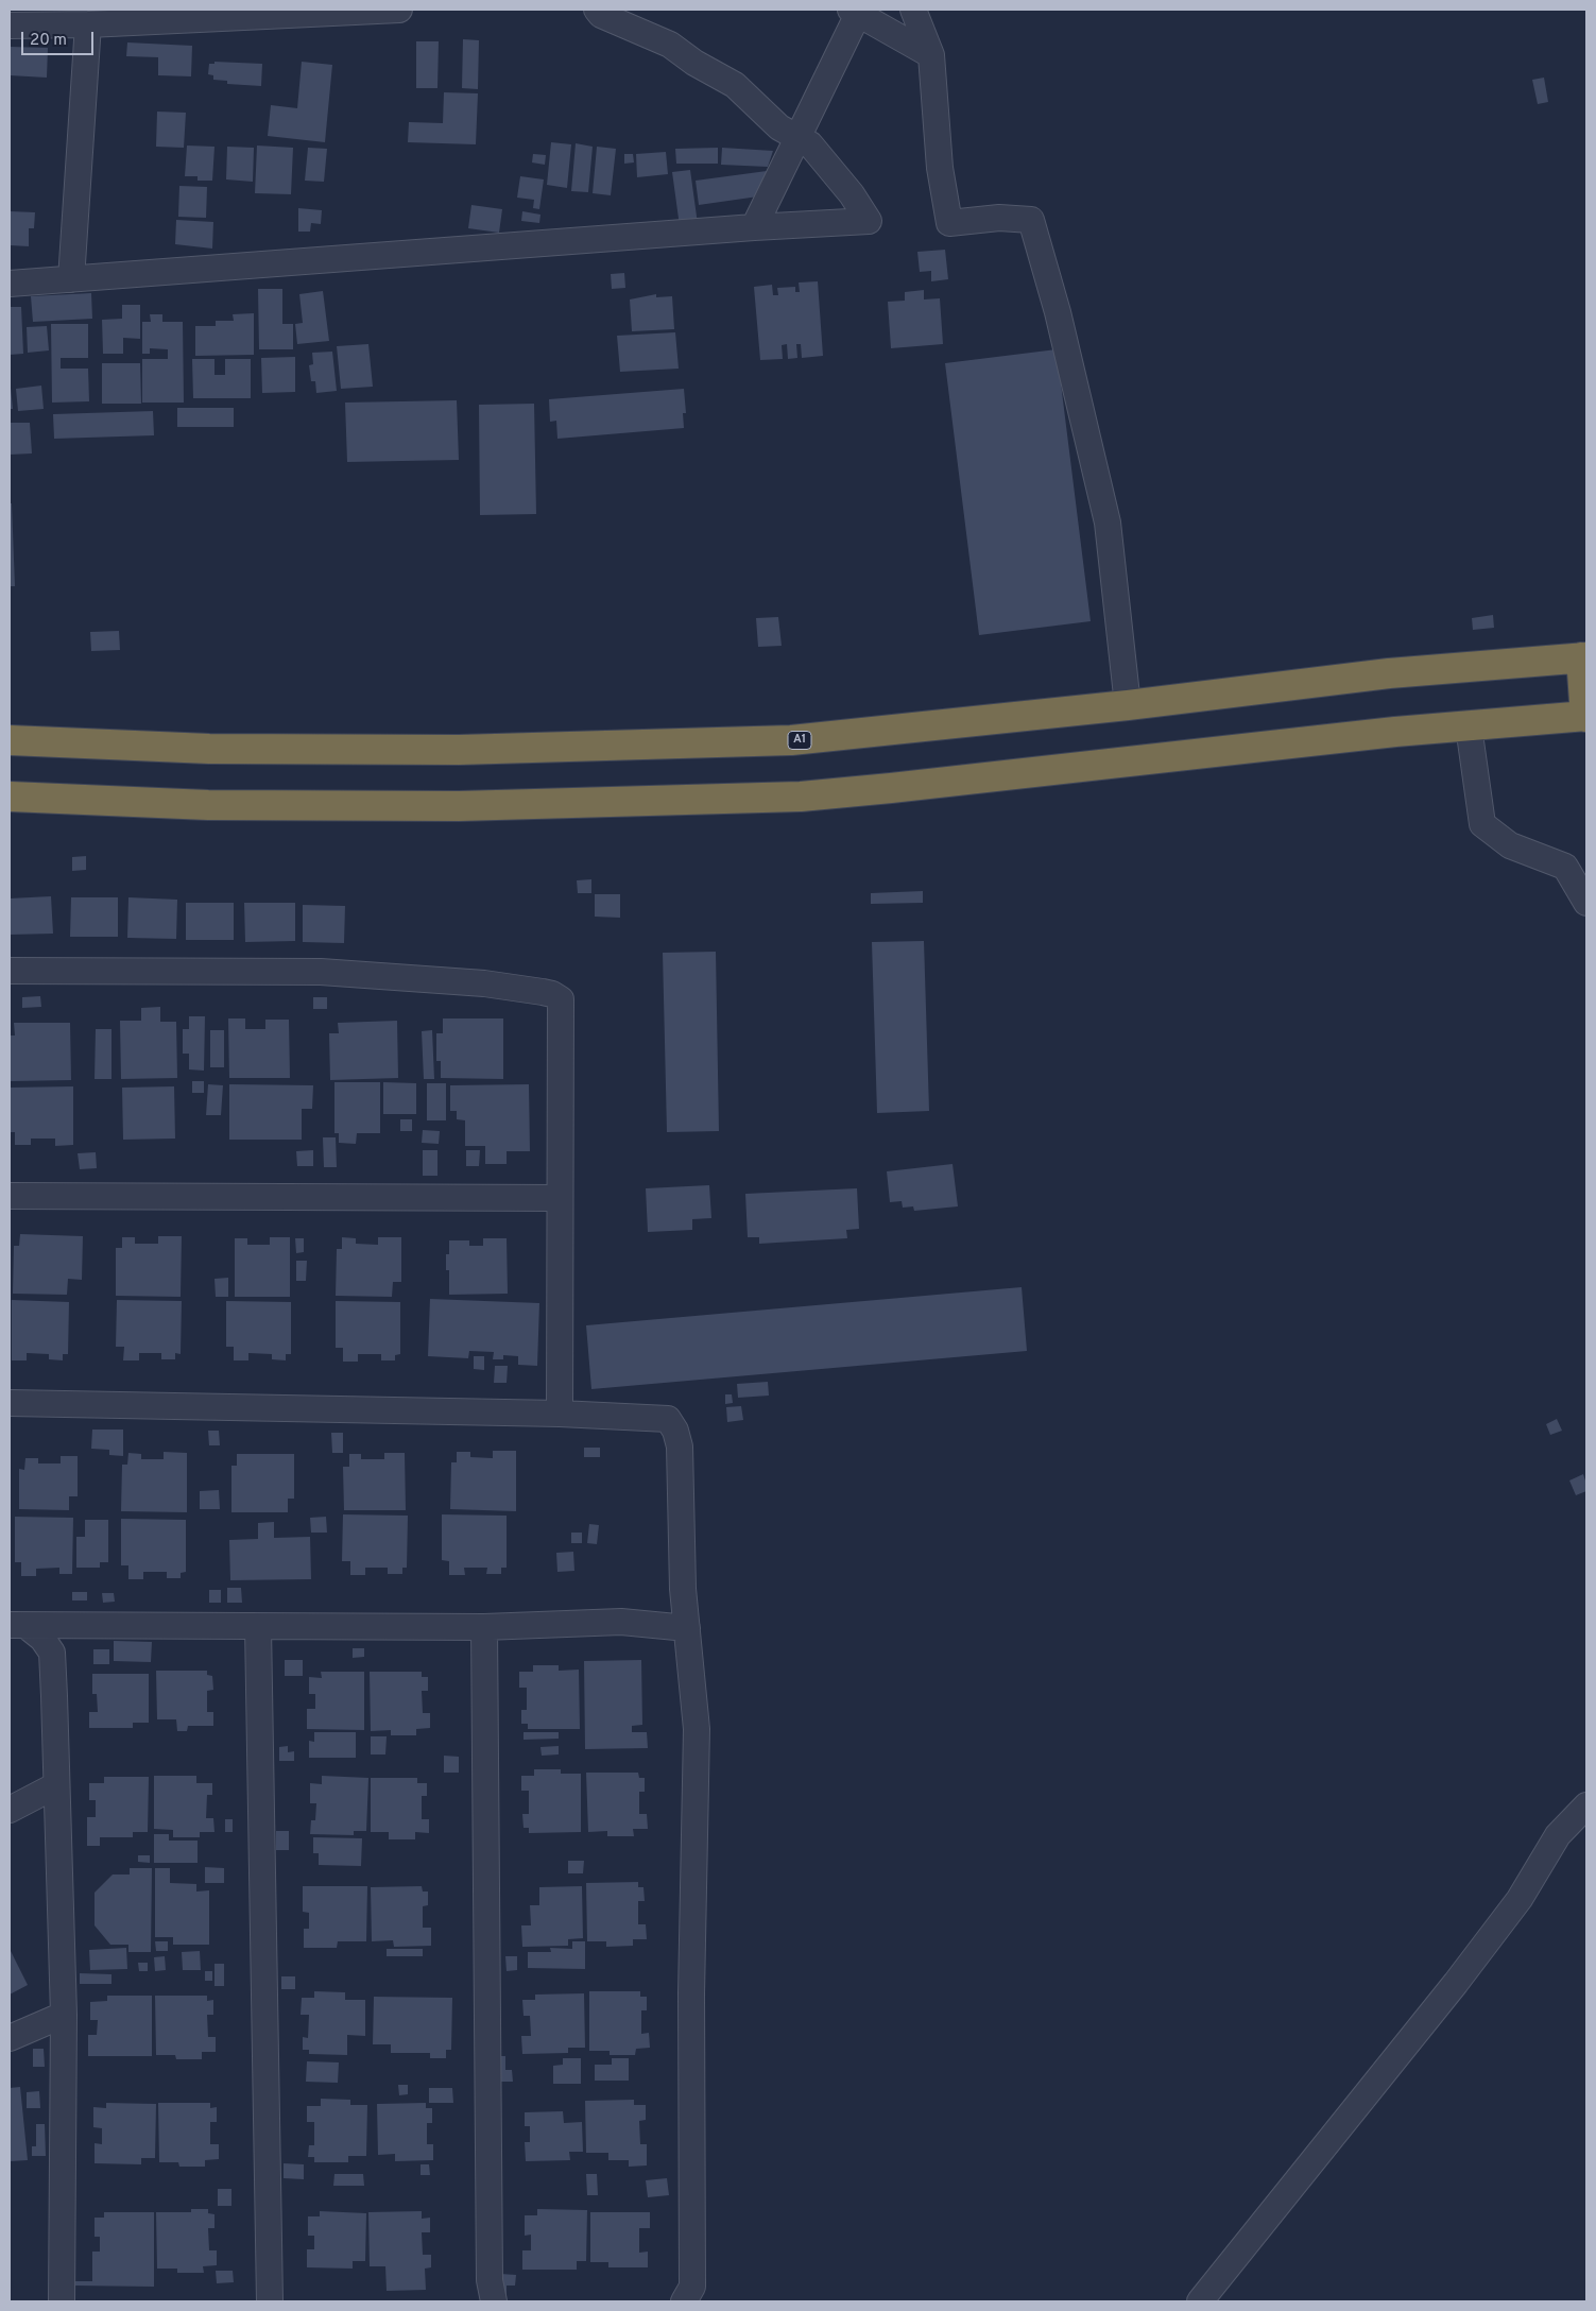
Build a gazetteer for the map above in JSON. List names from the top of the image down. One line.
{"streets":{"highway":["A1"]},"scale_bar":"20 m"}
